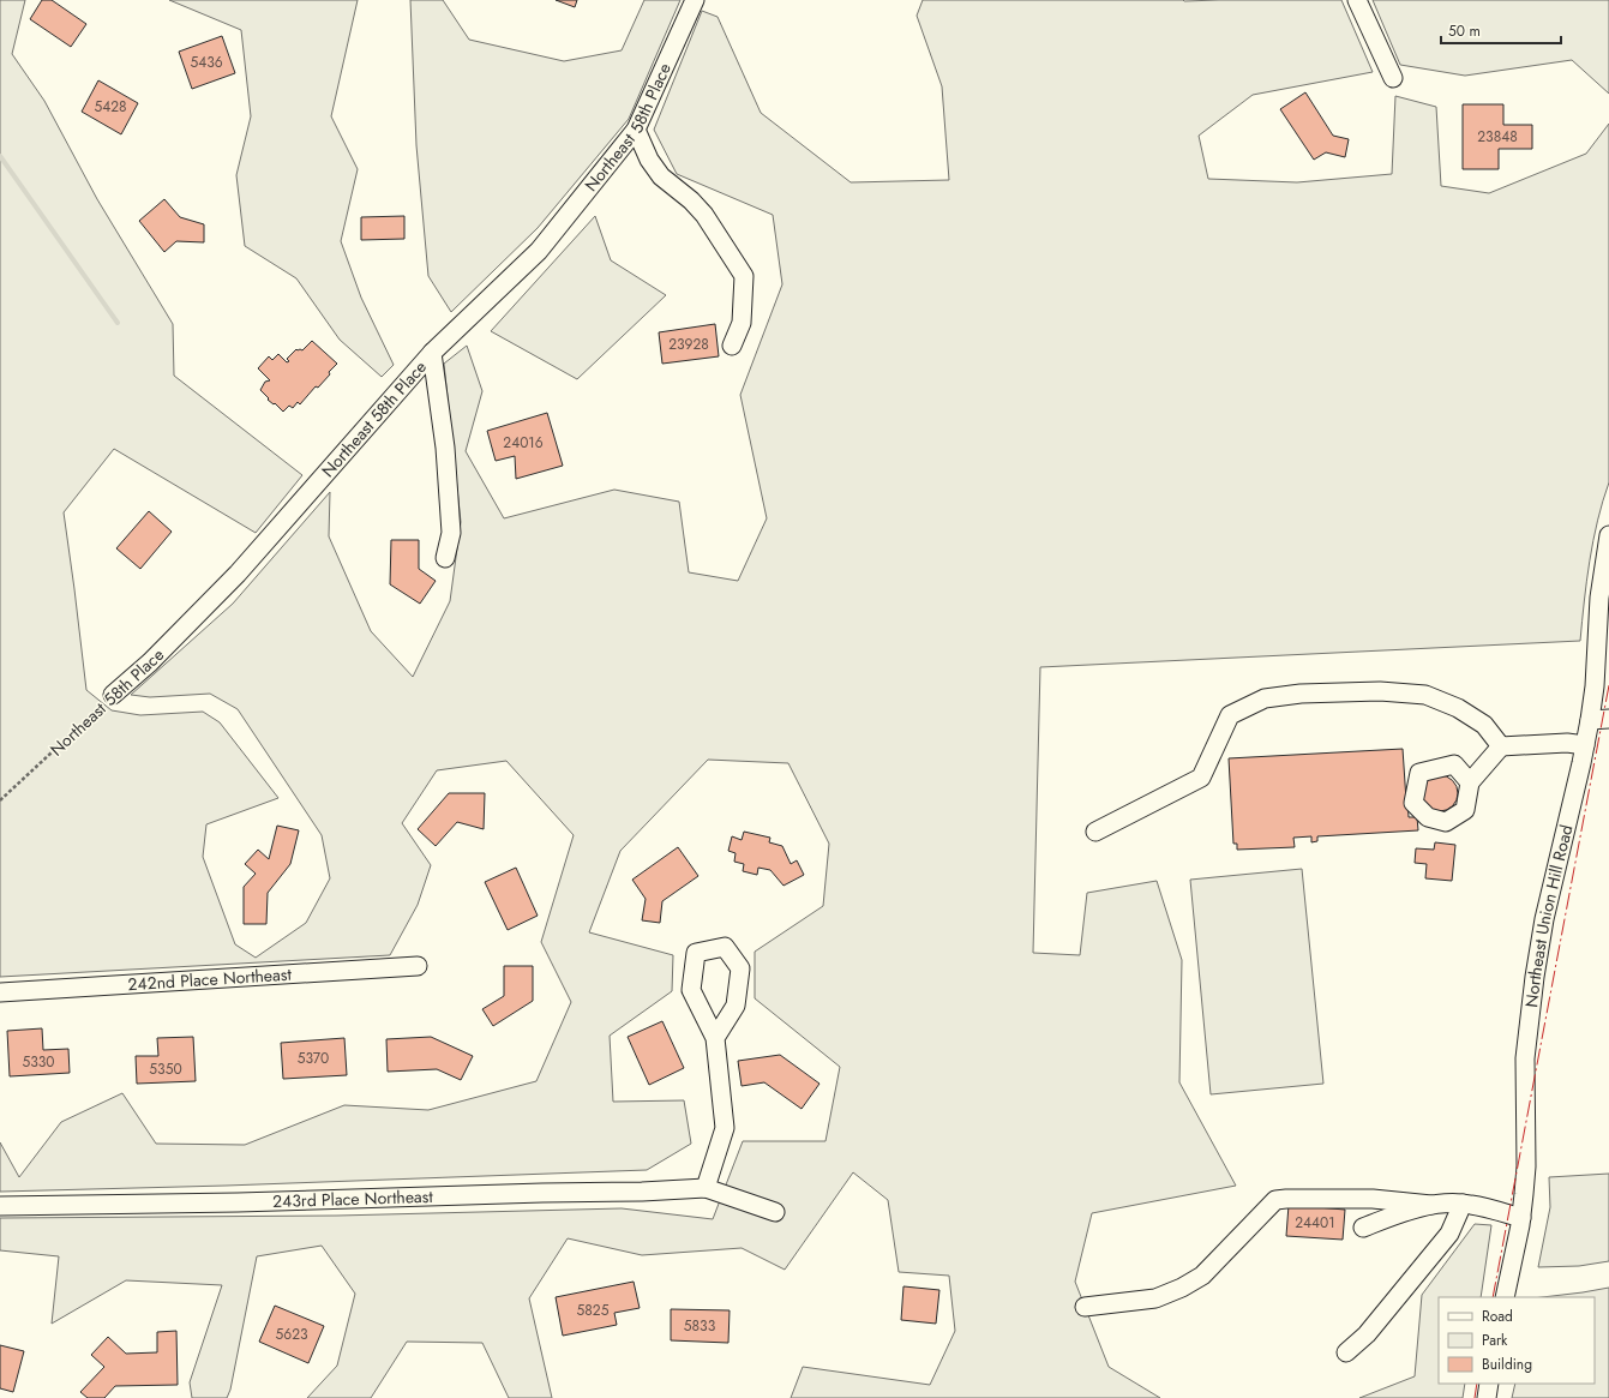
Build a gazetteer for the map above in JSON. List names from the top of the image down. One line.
{"streets":{"street":["Northeast 58th Place","Northeast Union Hill Road","242nd Place Northeast","243rd Place Northeast"]},"house_numbers":["5436","5428","23848","23928","24016","5370","5330","5350","24401","5825","5833","5623"],"legend":["Road","Park","Building"],"scale_bar":"50 m"}
